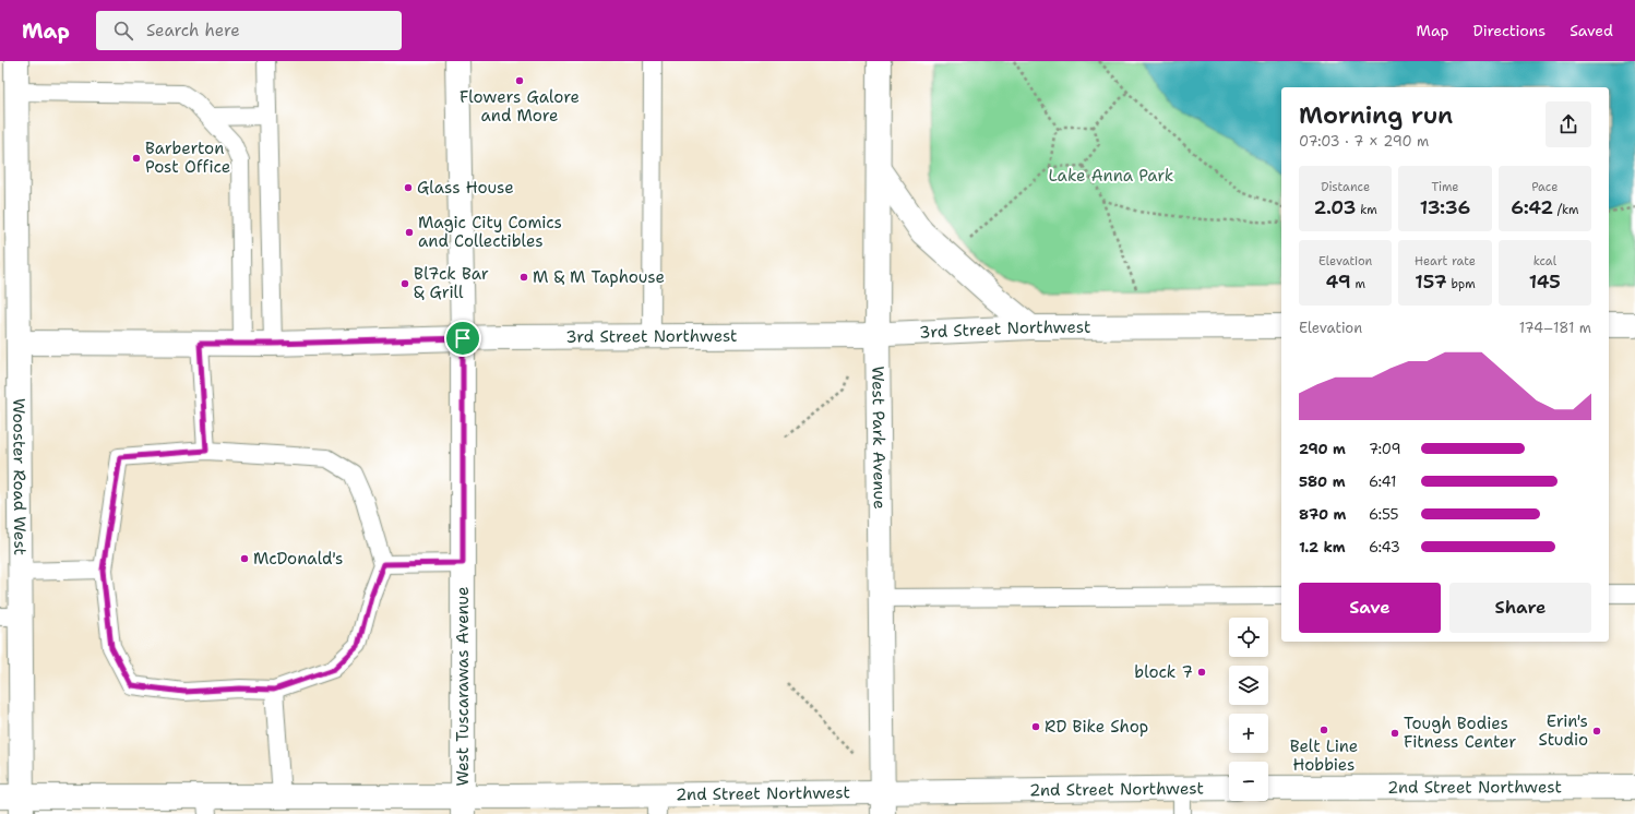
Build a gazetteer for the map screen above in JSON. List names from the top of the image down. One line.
{"streets":{"street":["3rd Street Northwest","West Park Avenue","Wooster Road West","West Tuscarawas Avenue","2nd Street Northwest"]},"crossings":[["3rd Street Northwest","West Park Avenue"],["3rd Street Northwest","Wooster Road West"],["3rd Street Northwest","West Tuscarawas Avenue"],["West Park Avenue","2nd Street Northwest"],["Wooster Road West","2nd Street Northwest"],["West Tuscarawas Avenue","2nd Street Northwest"]],"parks":["Lake Anna Park"],"places":["Flowers Galore and More","Barberton Post Office","Glass House","Magic City Comics and Collectibles","M & M Taphouse","Bl7ck Bar & Grill","McDonald's","block 7","RD Bike Shop","Belt Line Hobbies","Erin's Studio","Tough Bodies Fitness Center"],"page":{"header":"Map","search":"Search here","nav":["Map","Directions","Saved"],"heading":["Morning run","07:03 · 7 × 290 m"],"stats":[["Distance","2.03 km"],["Time","13:36"],["Pace","6:42 /km"],["Elevation","49 m"],["Heart rate","157 bpm"],["kcal","145"]],"chart":["Elevation","174–181 m"],"list":[{"name":"290 m","note":"7:09"},{"name":"580 m","note":"6:41"},{"name":"870 m","note":"6:55"},{"name":"1.2 km","note":"6:43"}],"buttons":["Save","Share"],"map_buttons":["+","−"]}}
